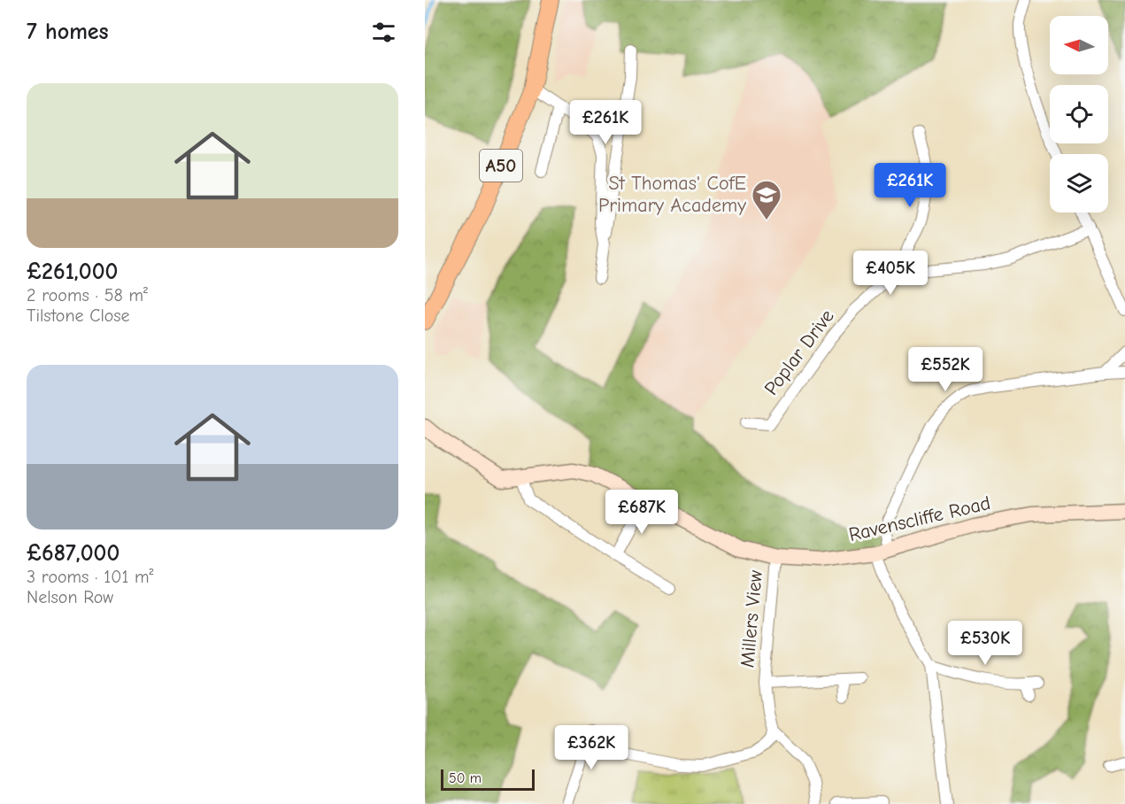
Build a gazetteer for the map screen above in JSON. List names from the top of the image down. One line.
{"streets":{"main road":["A50"],"street":["Poplar Drive","Ravenscliffe Road","Millers View"]},"crossings":[["Ravenscliffe Road","Millers View"]],"places":{"school or university":["St Thomas' CofE Primary Academy"]},"scale_bar":"50 m","north":"left","page":{"heading":"7 homes","list":[{"name":"£261,000","note":"2 rooms · 58 m² · Tilstone Close"},{"name":"£687,000","note":"3 rooms · 101 m² · Nelson Row"}],"price":["£261K","£261K","£405K","£552K","£687K","£530K","£362K"],"scale":"50 m"}}
